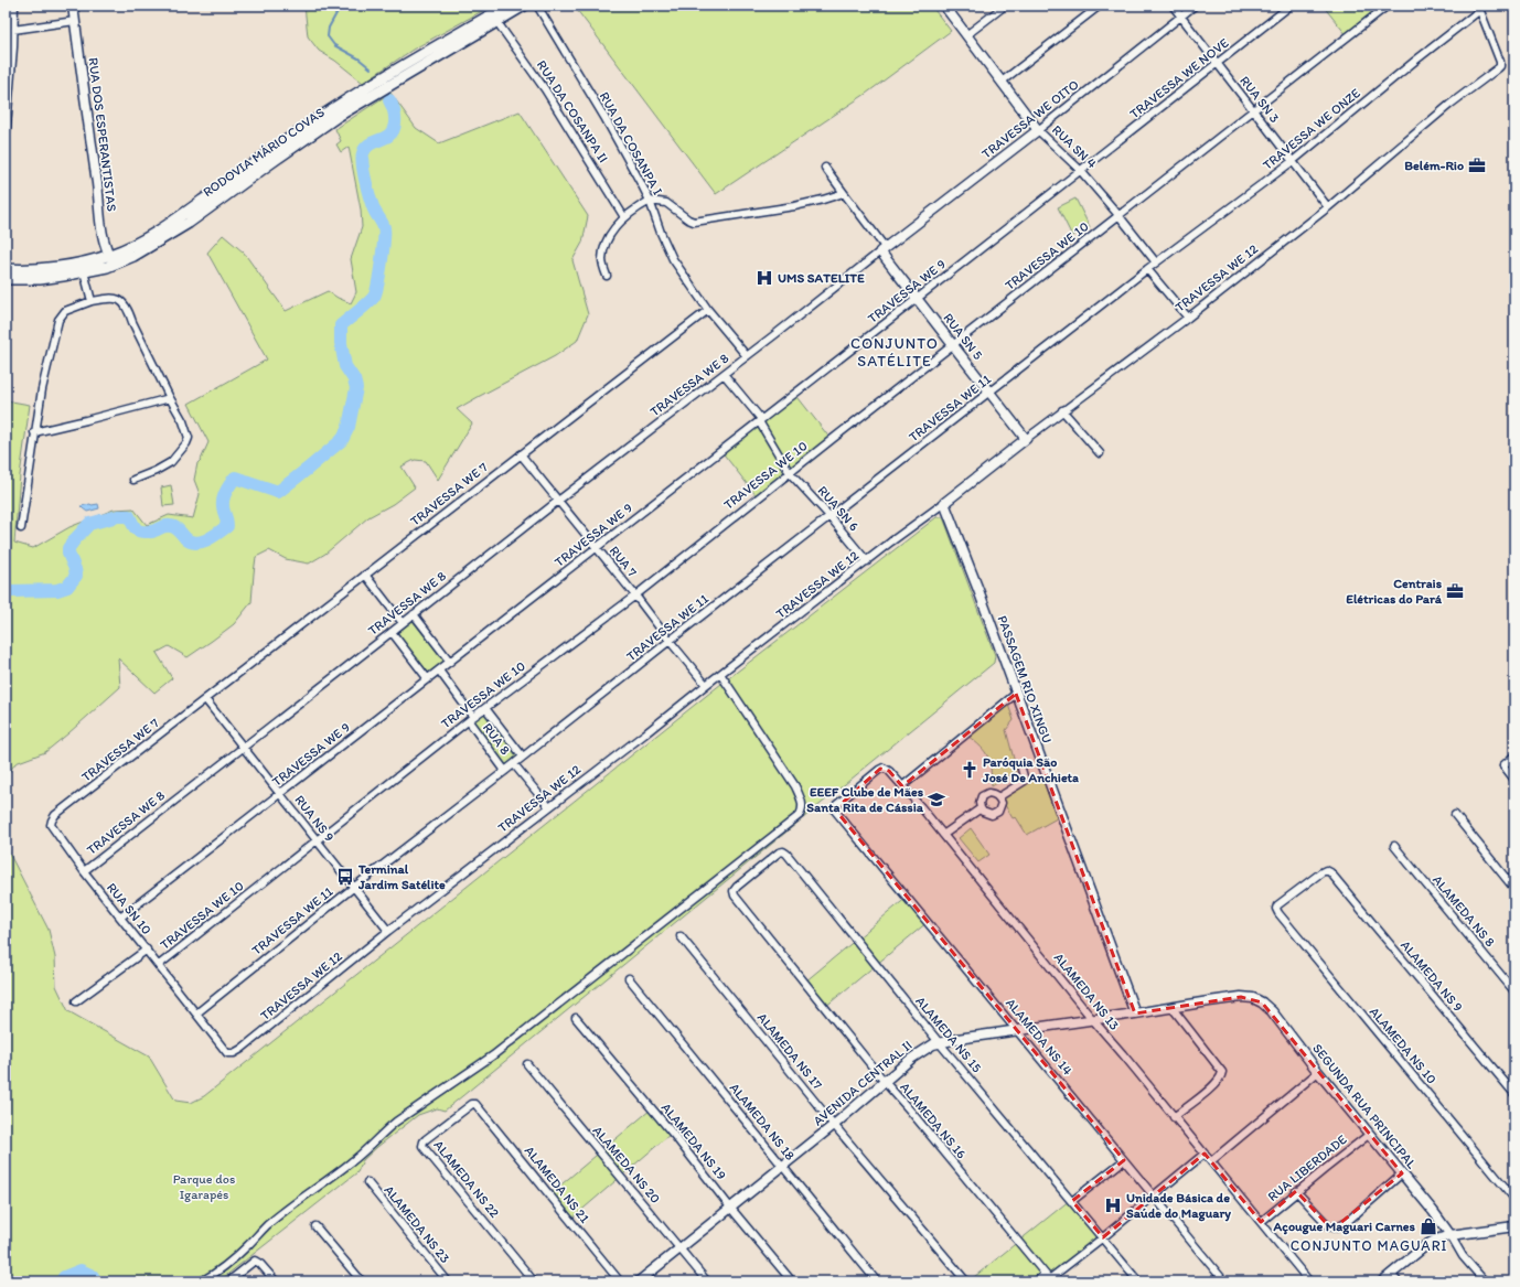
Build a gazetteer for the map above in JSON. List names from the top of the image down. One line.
{"streets":{"main road":["TRAVESSA WE OITO","RUA DOS ESPERANTISTAS","RUA SN 4","RODOVIA MÁRIO COVAS","TRAVESSA WE 12","RUA SN 5","PASSAGEM RIO XINGU","AVENIDA CENTRAL II","SEGUNDA RUA PRINCIPAL"],"street":["TRAVESSA WE NOVE","RUA SN 3","RUA DA COSANPA II","TRAVESSA WE ONZE","RUA DA COSANPA I","TRAVESSA WE 10","TRAVESSA WE 9","TRAVESSA WE 8","TRAVESSA WE 11","TRAVESSA WE 7","RUA SN 6","RUA 7","RUA 8","RUA NS 9","RUA SN 10","ALAMEDA NS 8","ALAMEDA NS 9","ALAMEDA NS 13","ALAMEDA NS 15","ALAMEDA NS 14","ALAMEDA NS 10","ALAMEDA NS 17","ALAMEDA NS 16","ALAMEDA NS 18","ALAMEDA NS 19","ALAMEDA NS 20","RUA LIBERDADE","ALAMEDA NS 22","ALAMEDA NS 21","ALAMEDA NS 23"]},"crossings":[["TRAVESSA WE NOVE","RUA SN 3"],["TRAVESSA WE NOVE","RUA SN 4"],["TRAVESSA WE NOVE","TRAVESSA WE 9"],["RUA SN 3","TRAVESSA WE OITO"],["RUA SN 3","TRAVESSA WE ONZE"],["RUA SN 3","TRAVESSA WE 10"],["RUA SN 3","TRAVESSA WE 12"],["RUA DA COSANPA II","RODOVIA MÁRIO COVAS"],["TRAVESSA WE OITO","RUA SN 4"],["TRAVESSA WE OITO","RUA SN 5"],["TRAVESSA WE OITO","TRAVESSA WE 8"],["TRAVESSA WE ONZE","RUA SN 4"],["TRAVESSA WE ONZE","TRAVESSA WE 12"],["TRAVESSA WE ONZE","TRAVESSA WE 11"],["RUA DOS ESPERANTISTAS","RODOVIA MÁRIO COVAS"],["RUA DA COSANPA I","TRAVESSA WE 8"],["RUA DA COSANPA I","TRAVESSA WE 7"],["RUA SN 4","TRAVESSA WE 10"],["RUA SN 4","TRAVESSA WE 9"],["RUA SN 4","TRAVESSA WE 11"],["TRAVESSA WE 10","RUA SN 5"],["TRAVESSA WE 10","RUA SN 6"],["TRAVESSA WE 10","RUA 7"],["TRAVESSA WE 10","RUA 8"],["TRAVESSA WE 10","RUA NS 9"],["TRAVESSA WE 10","RUA SN 10"],["TRAVESSA WE 12","RUA SN 5"],["TRAVESSA WE 12","RUA SN 6"],["TRAVESSA WE 12","RUA 7"],["TRAVESSA WE 12","PASSAGEM RIO XINGU"],["TRAVESSA WE 12","RUA 8"],["TRAVESSA WE 12","RUA NS 9"],["TRAVESSA WE 12","RUA SN 10"],["TRAVESSA WE 9","RUA SN 5"],["TRAVESSA WE 9","RUA SN 6"],["TRAVESSA WE 9","RUA 7"],["TRAVESSA WE 9","RUA 8"],["TRAVESSA WE 9","RUA NS 9"],["TRAVESSA WE 9","RUA SN 10"],["RUA SN 5","TRAVESSA WE 8"],["RUA SN 5","TRAVESSA WE 11"],["TRAVESSA WE 8","RUA 7"],["TRAVESSA WE 8","RUA NS 9"],["TRAVESSA WE 8","RUA SN 10"],["TRAVESSA WE 11","RUA SN 6"],["TRAVESSA WE 11","RUA 7"],["TRAVESSA WE 11","RUA 8"],["TRAVESSA WE 11","RUA NS 9"],["TRAVESSA WE 11","RUA SN 10"],["TRAVESSA WE 7","RUA 7"],["TRAVESSA WE 7","RUA NS 9"],["TRAVESSA WE 7","RUA SN 10"],["PASSAGEM RIO XINGU","AVENIDA CENTRAL II"],["ALAMEDA NS 9","ALAMEDA NS 10"],["ALAMEDA NS 13","ALAMEDA NS 14"],["ALAMEDA NS 13","AVENIDA CENTRAL II"],["ALAMEDA NS 13","RUA LIBERDADE"],["ALAMEDA NS 15","AVENIDA CENTRAL II"],["ALAMEDA NS 15","ALAMEDA NS 16"],["ALAMEDA NS 14","AVENIDA CENTRAL II"],["ALAMEDA NS 17","AVENIDA CENTRAL II"],["AVENIDA CENTRAL II","SEGUNDA RUA PRINCIPAL"],["AVENIDA CENTRAL II","ALAMEDA NS 16"],["AVENIDA CENTRAL II","ALAMEDA NS 18"],["AVENIDA CENTRAL II","ALAMEDA NS 19"],["AVENIDA CENTRAL II","ALAMEDA NS 20"],["SEGUNDA RUA PRINCIPAL","RUA LIBERDADE"],["ALAMEDA NS 22","ALAMEDA NS 21"]],"districts":["CONJUNTO SATÉLITE","CONJUNTO MAGUARI"],"parks":["Parque dos Igarapés"],"places":{"office":["Belém-Rio","Centrais Elétricas do Pará"],"hospital":["UMS SATELITE","Unidade Básica de Saúde do Maguary"],"church":["Paróquia São José De Anchieta"],"school or university":["EEEF Clube de Mães Santa Rita de Cássia"],"bus stop":["Terminal Jardim Satélite"],"shop":["Açougue Maguari Carnes"]}}
